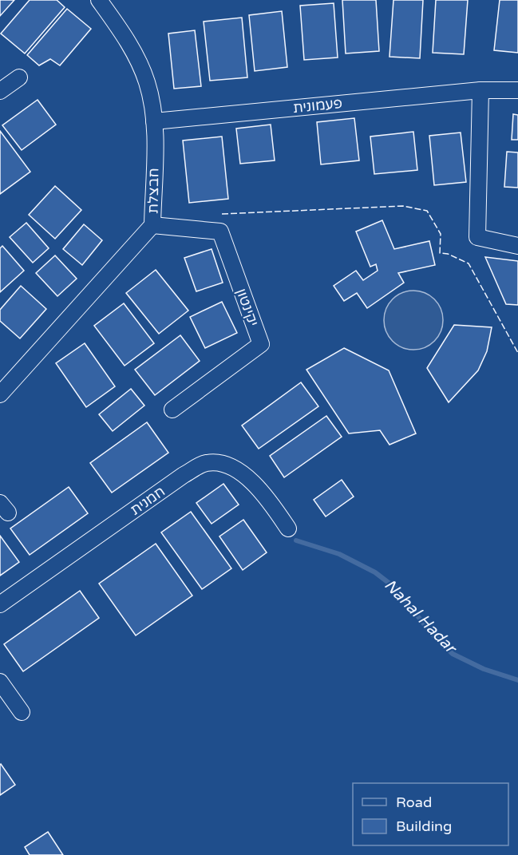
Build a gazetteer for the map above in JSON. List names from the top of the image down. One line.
{"streets":{"street":["פעמונית","חבצלת","יקינטון","חמנית"]},"crossings":[["פעמונית","חבצלת"],["חבצלת","יקינטון"]],"water":["Nahal Hadar"],"legend":["Road","Building"]}
